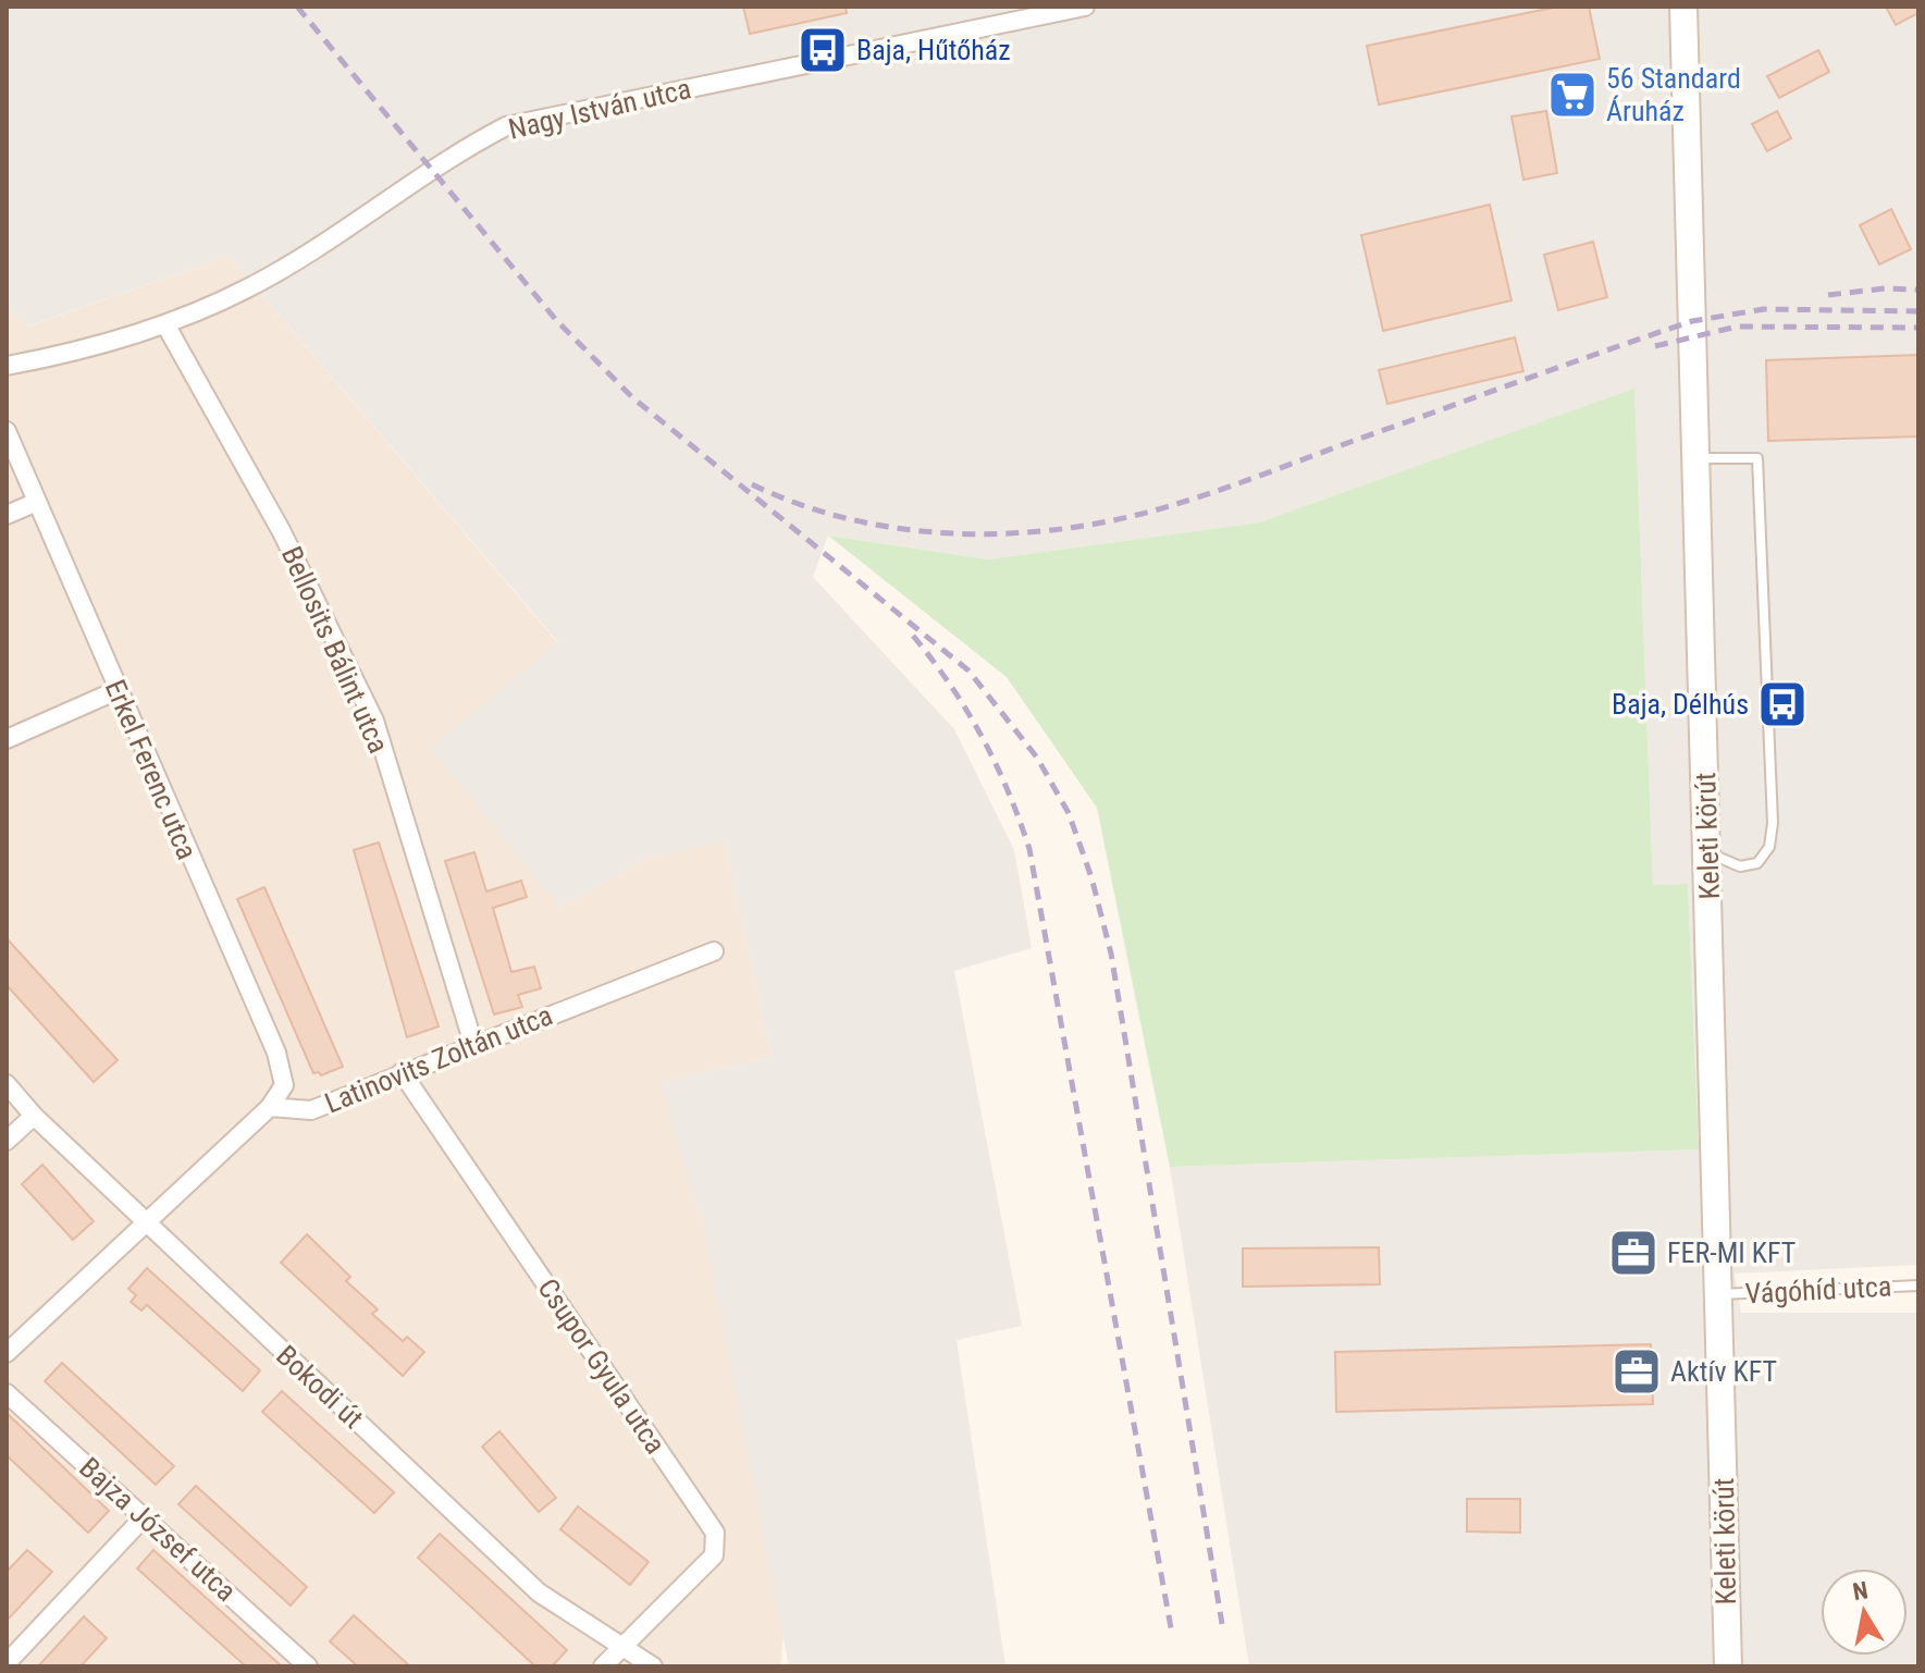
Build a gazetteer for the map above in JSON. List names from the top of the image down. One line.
{"streets":{"main road":["Keleti körút"],"street":["Nagy István utca","Bellosits Bálint utca","Erkel Ferenc utca","Latinovits Zoltán utca","Csupor Gyula utca","Bokodi út","Bajza József utca"],"lane":["Vágóhíd utca"]},"crossings":[["Nagy István utca","Bellosits Bálint utca"],["Bellosits Bálint utca","Latinovits Zoltán utca"],["Erkel Ferenc utca","Latinovits Zoltán utca"],["Keleti körút","Vágóhíd utca"],["Latinovits Zoltán utca","Csupor Gyula utca"],["Csupor Gyula utca","Bokodi út"]],"places":{"bus stop":["Baja, Hűtőház","Baja, Délhús"],"supermarket":["56 Standard Áruház"],"office":["FER-MI KFT","Aktív KFT"]},"north":"top"}
